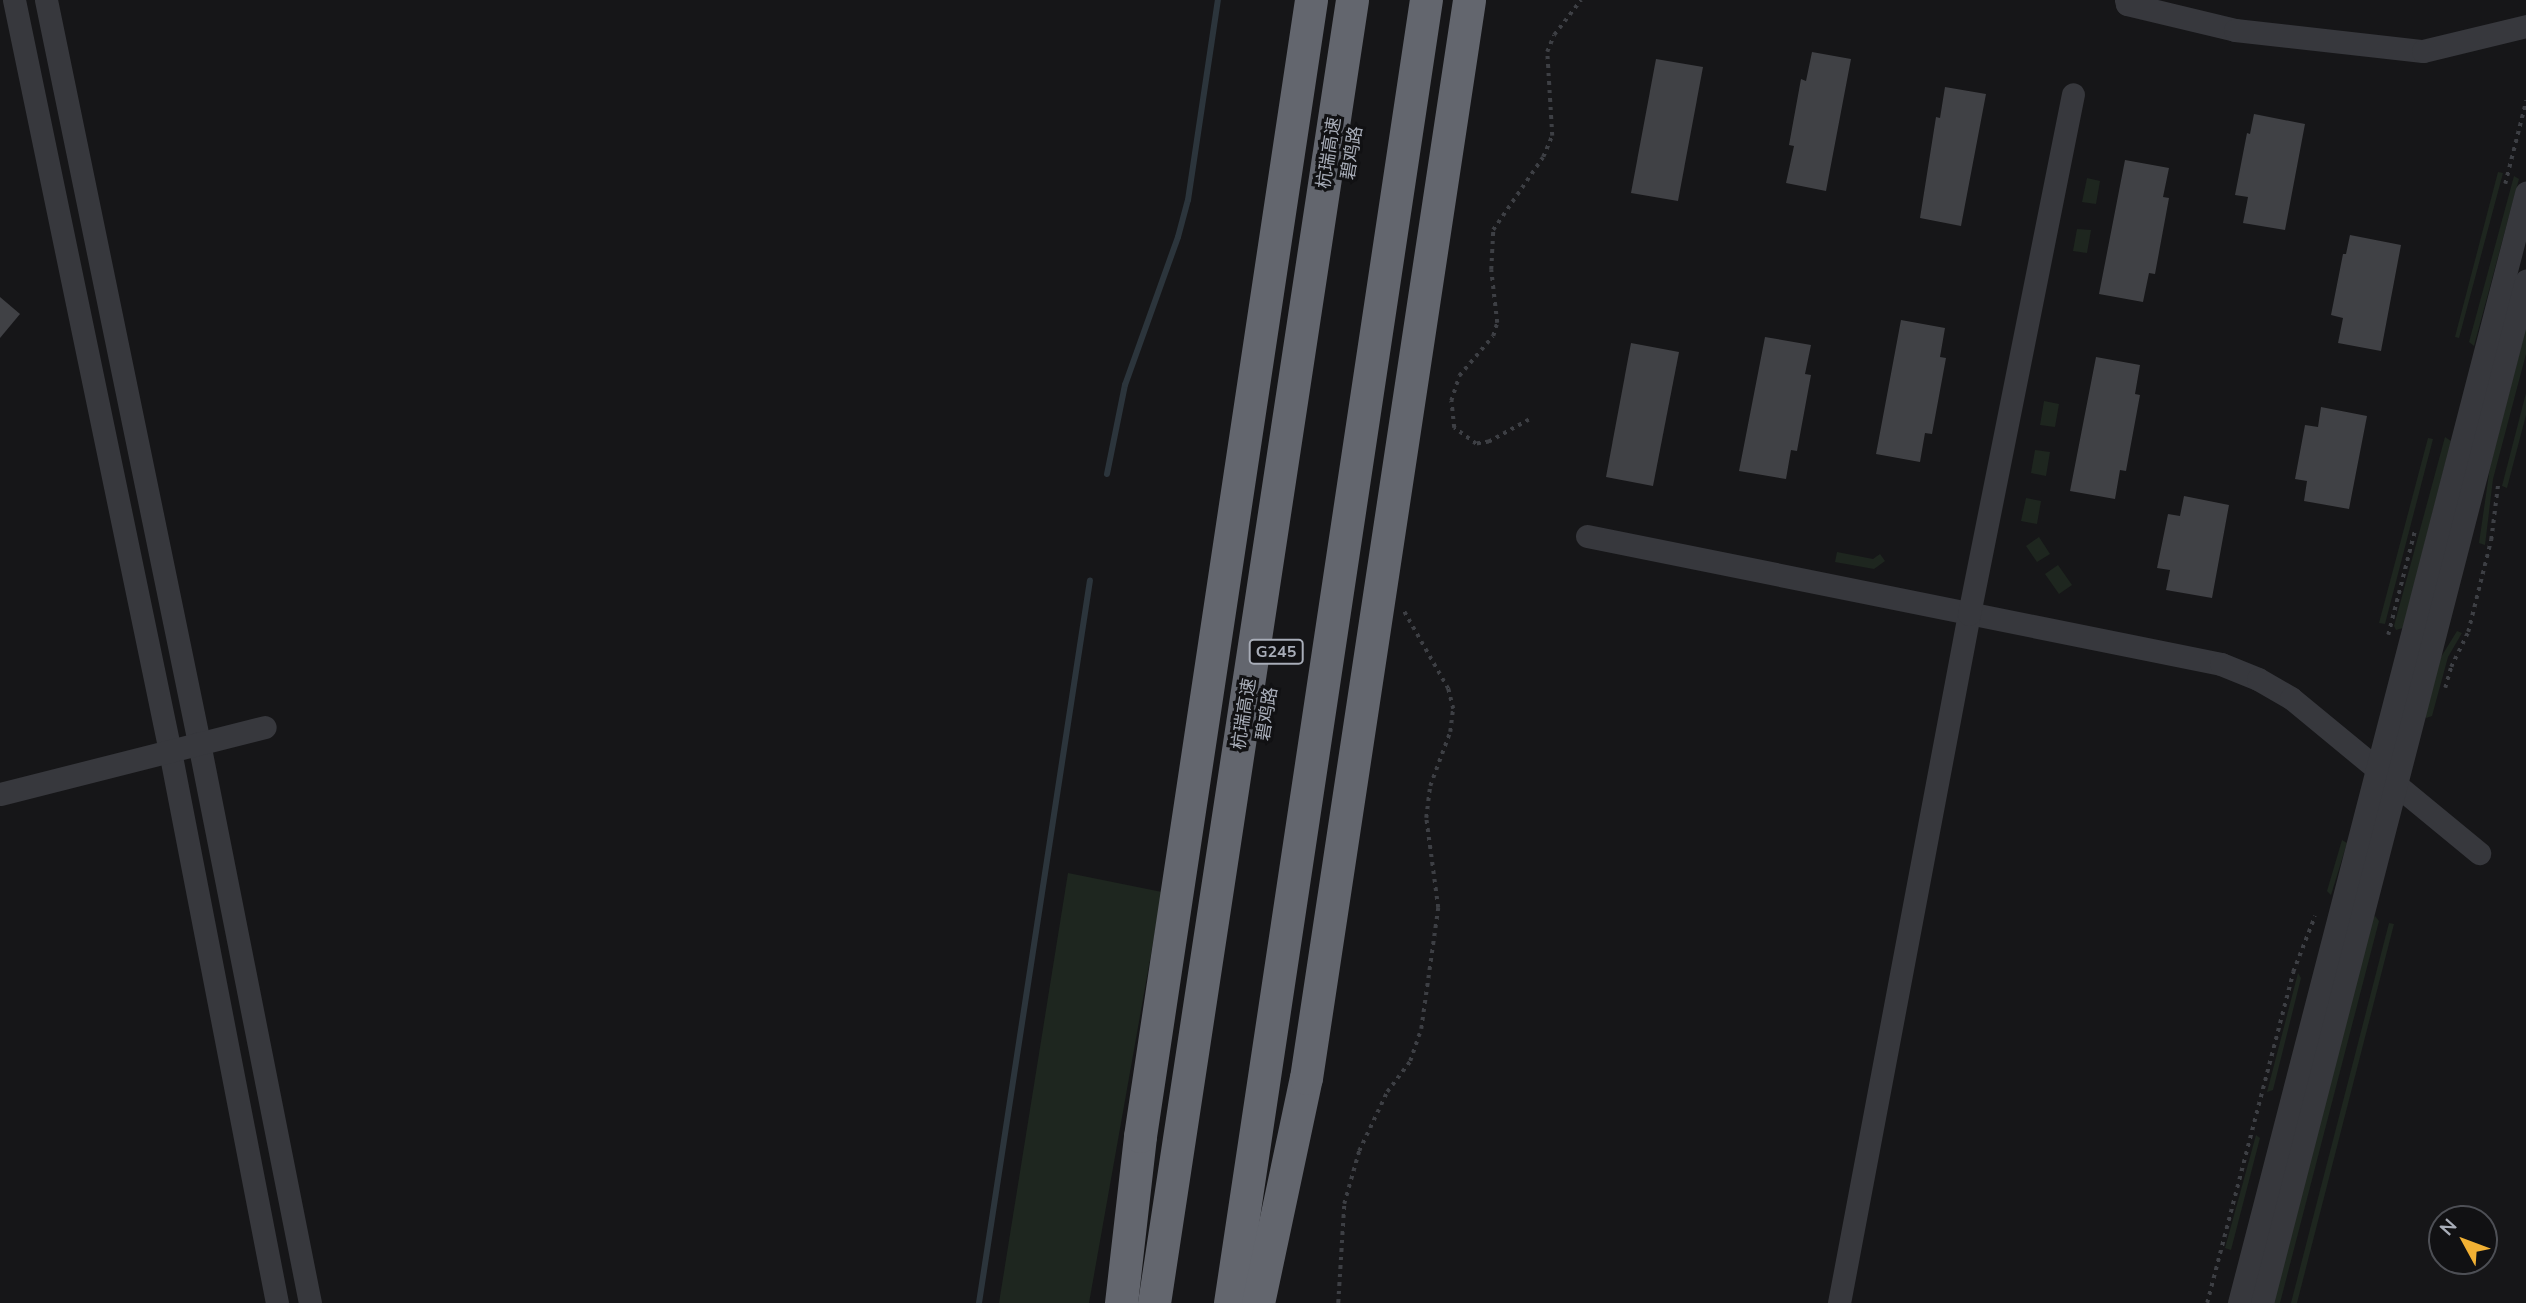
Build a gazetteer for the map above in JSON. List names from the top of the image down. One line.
{"streets":{"highway":["杭瑞高速","碧鸡路","G245"]},"north":"top left"}
